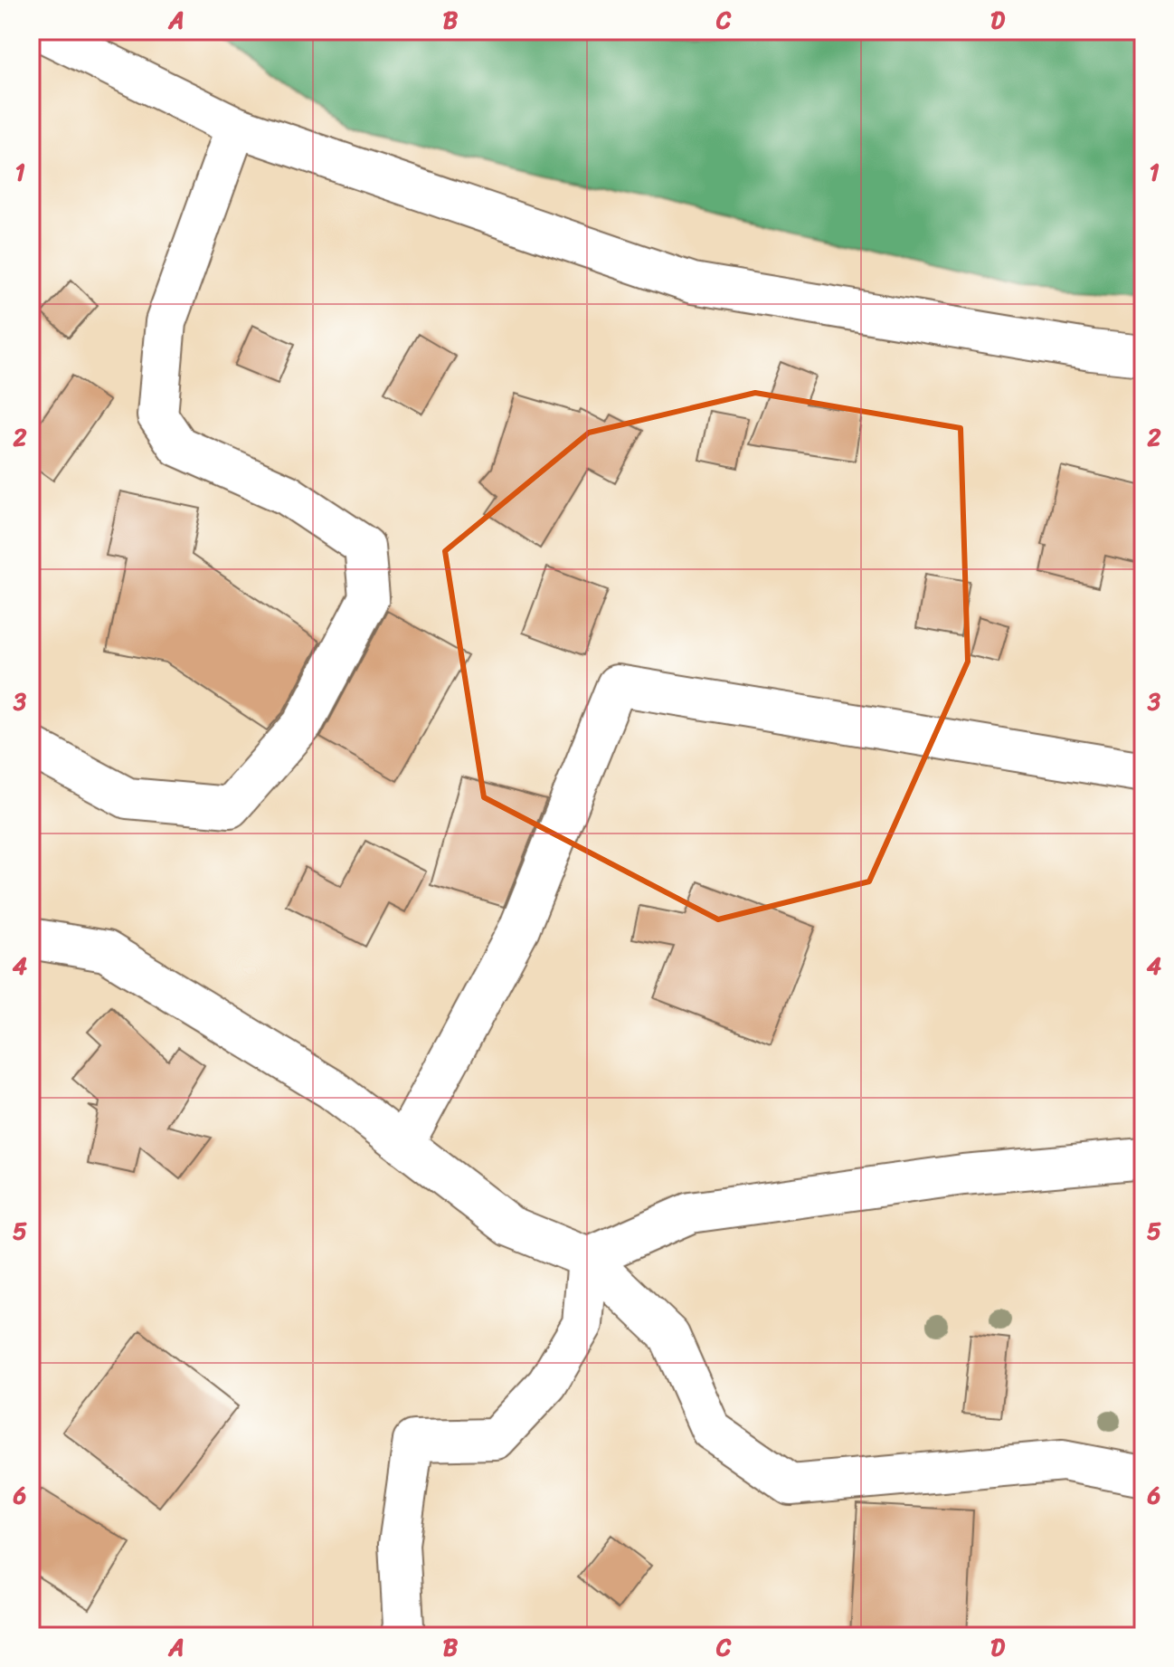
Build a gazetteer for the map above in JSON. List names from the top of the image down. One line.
{"grid":{"columns":["A","B","C","D"],"rows":["1","2","3","4","5","6"]}}
